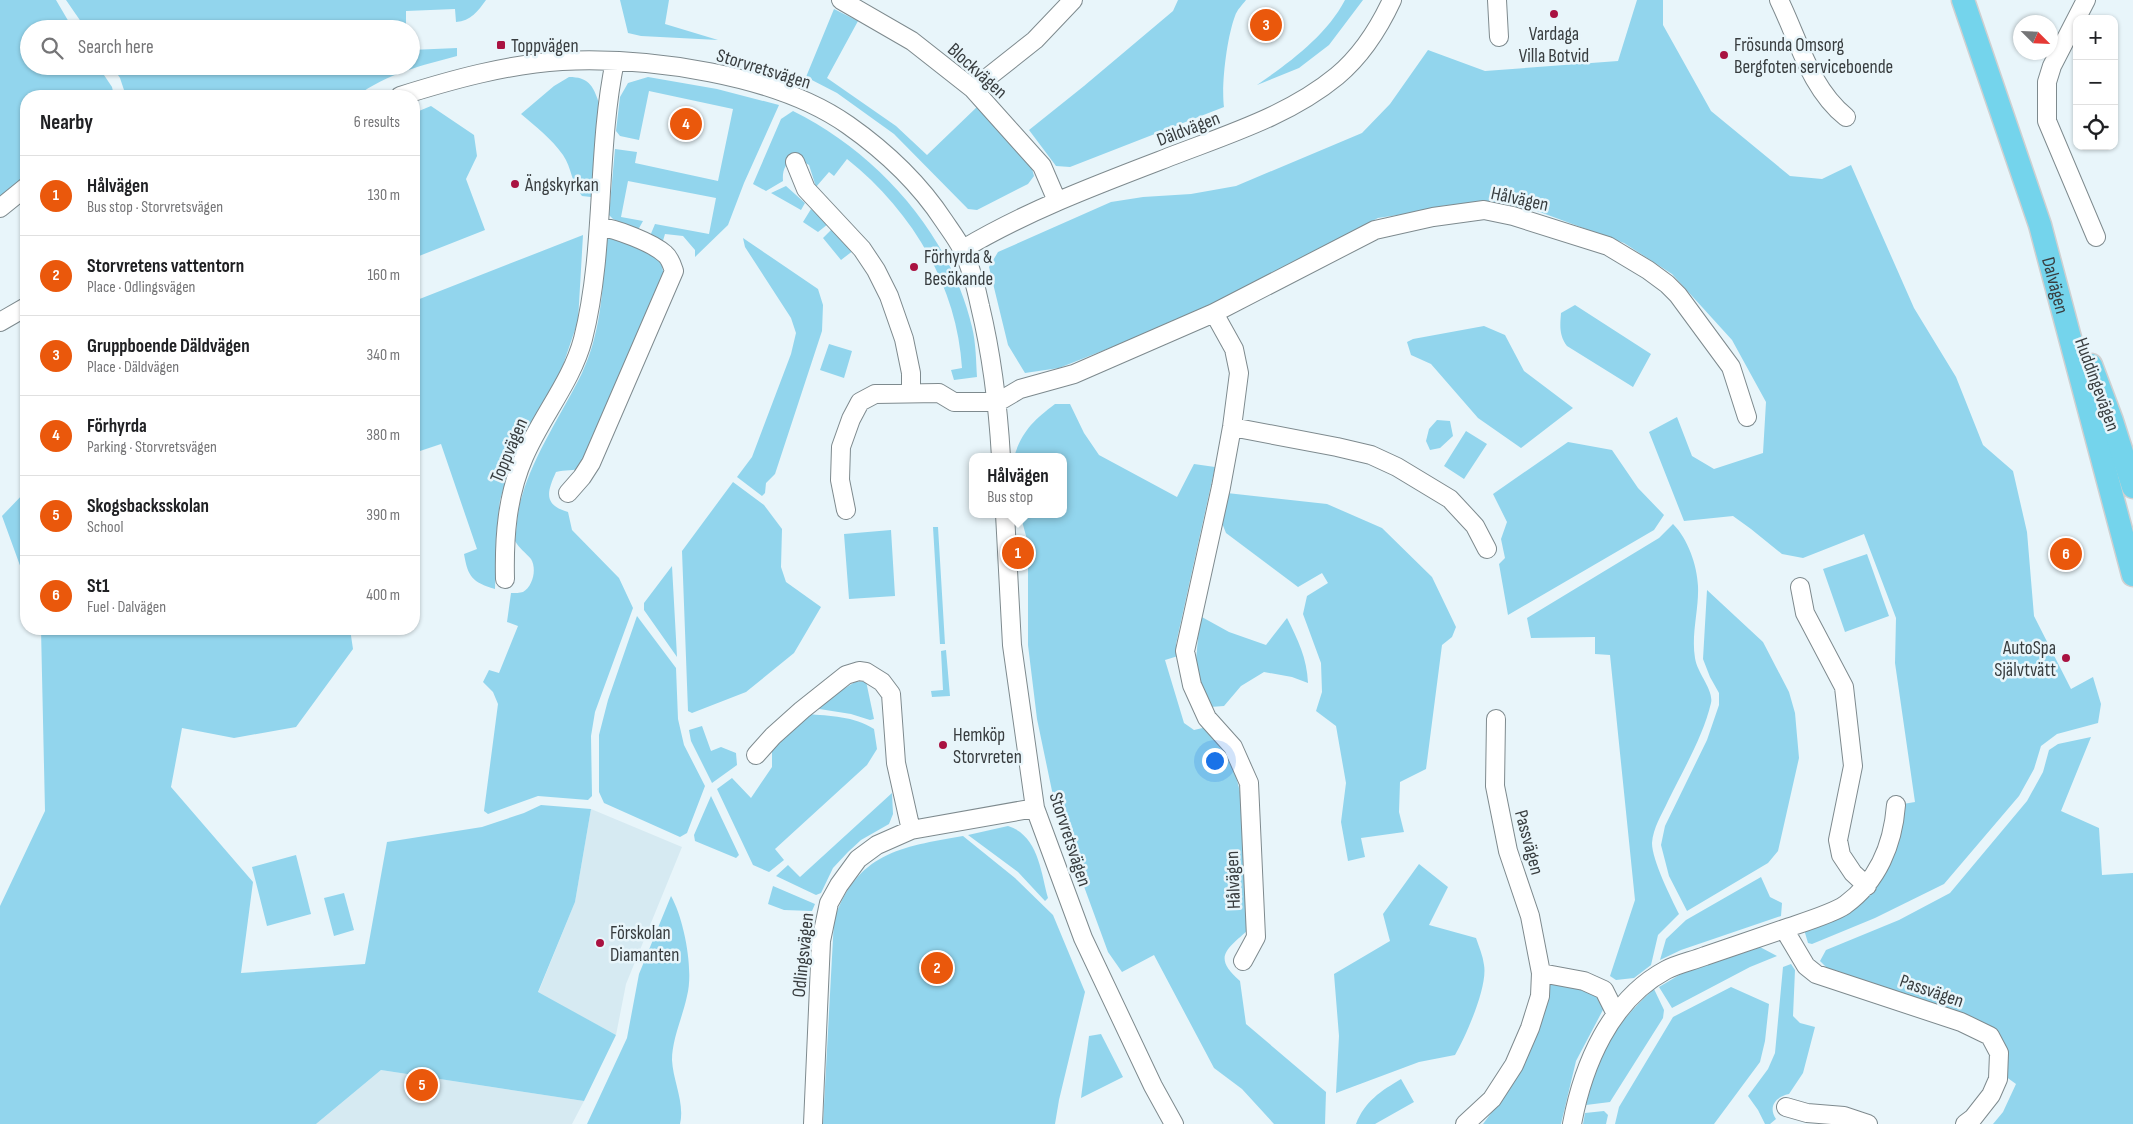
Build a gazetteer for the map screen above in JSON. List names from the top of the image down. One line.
{"streets":{"main road":["Dalvägen","Huddingevägen"],"street":["Storvretsvägen","Blockvägen","Däldvägen","Hålvägen","Toppvägen","Passvägen","Odlingsvägen"]},"crossings":[["Storvretsvägen","Däldvägen"],["Storvretsvägen","Hålvägen"],["Storvretsvägen","Toppvägen"],["Storvretsvägen","Odlingsvägen"],["Blockvägen","Däldvägen"],["Dalvägen","Huddingevägen"]],"places":{"other":["Vardaga Villa Botvid","Frösunda Omsorg Bergfoten serviceboende","Ängskyrkan","Förhyrda & Besökande","AutoSpa Självtvätt","Hemköp Storvreten","Förskolan Diamanten"],"transit":["Toppvägen"]},"north":"bottom right","page":{"pins":["3","4","1","6","2","5"],"map_buttons":["+","−"],"search":"Search here","heading":["Nearby","6 results"],"list":[{"mark":"1","name":"Hålvägen","note":"Bus stop · Storvretsvägen","value":"130 m"},{"mark":"2","name":"Storvretens vattentorn","note":"Place · Odlingsvägen","value":"160 m"},{"mark":"3","name":"Gruppboende Däldvägen","note":"Place · Däldvägen","value":"340 m"},{"mark":"4","name":"Förhyrda","note":"Parking · Storvretsvägen","value":"380 m"},{"mark":"5","name":"Skogsbacksskolan","note":"School","value":"390 m"},{"mark":"6","name":"St1","note":"Fuel · Dalvägen","value":"400 m"}],"popup":["Hålvägen","Bus stop"]}}
